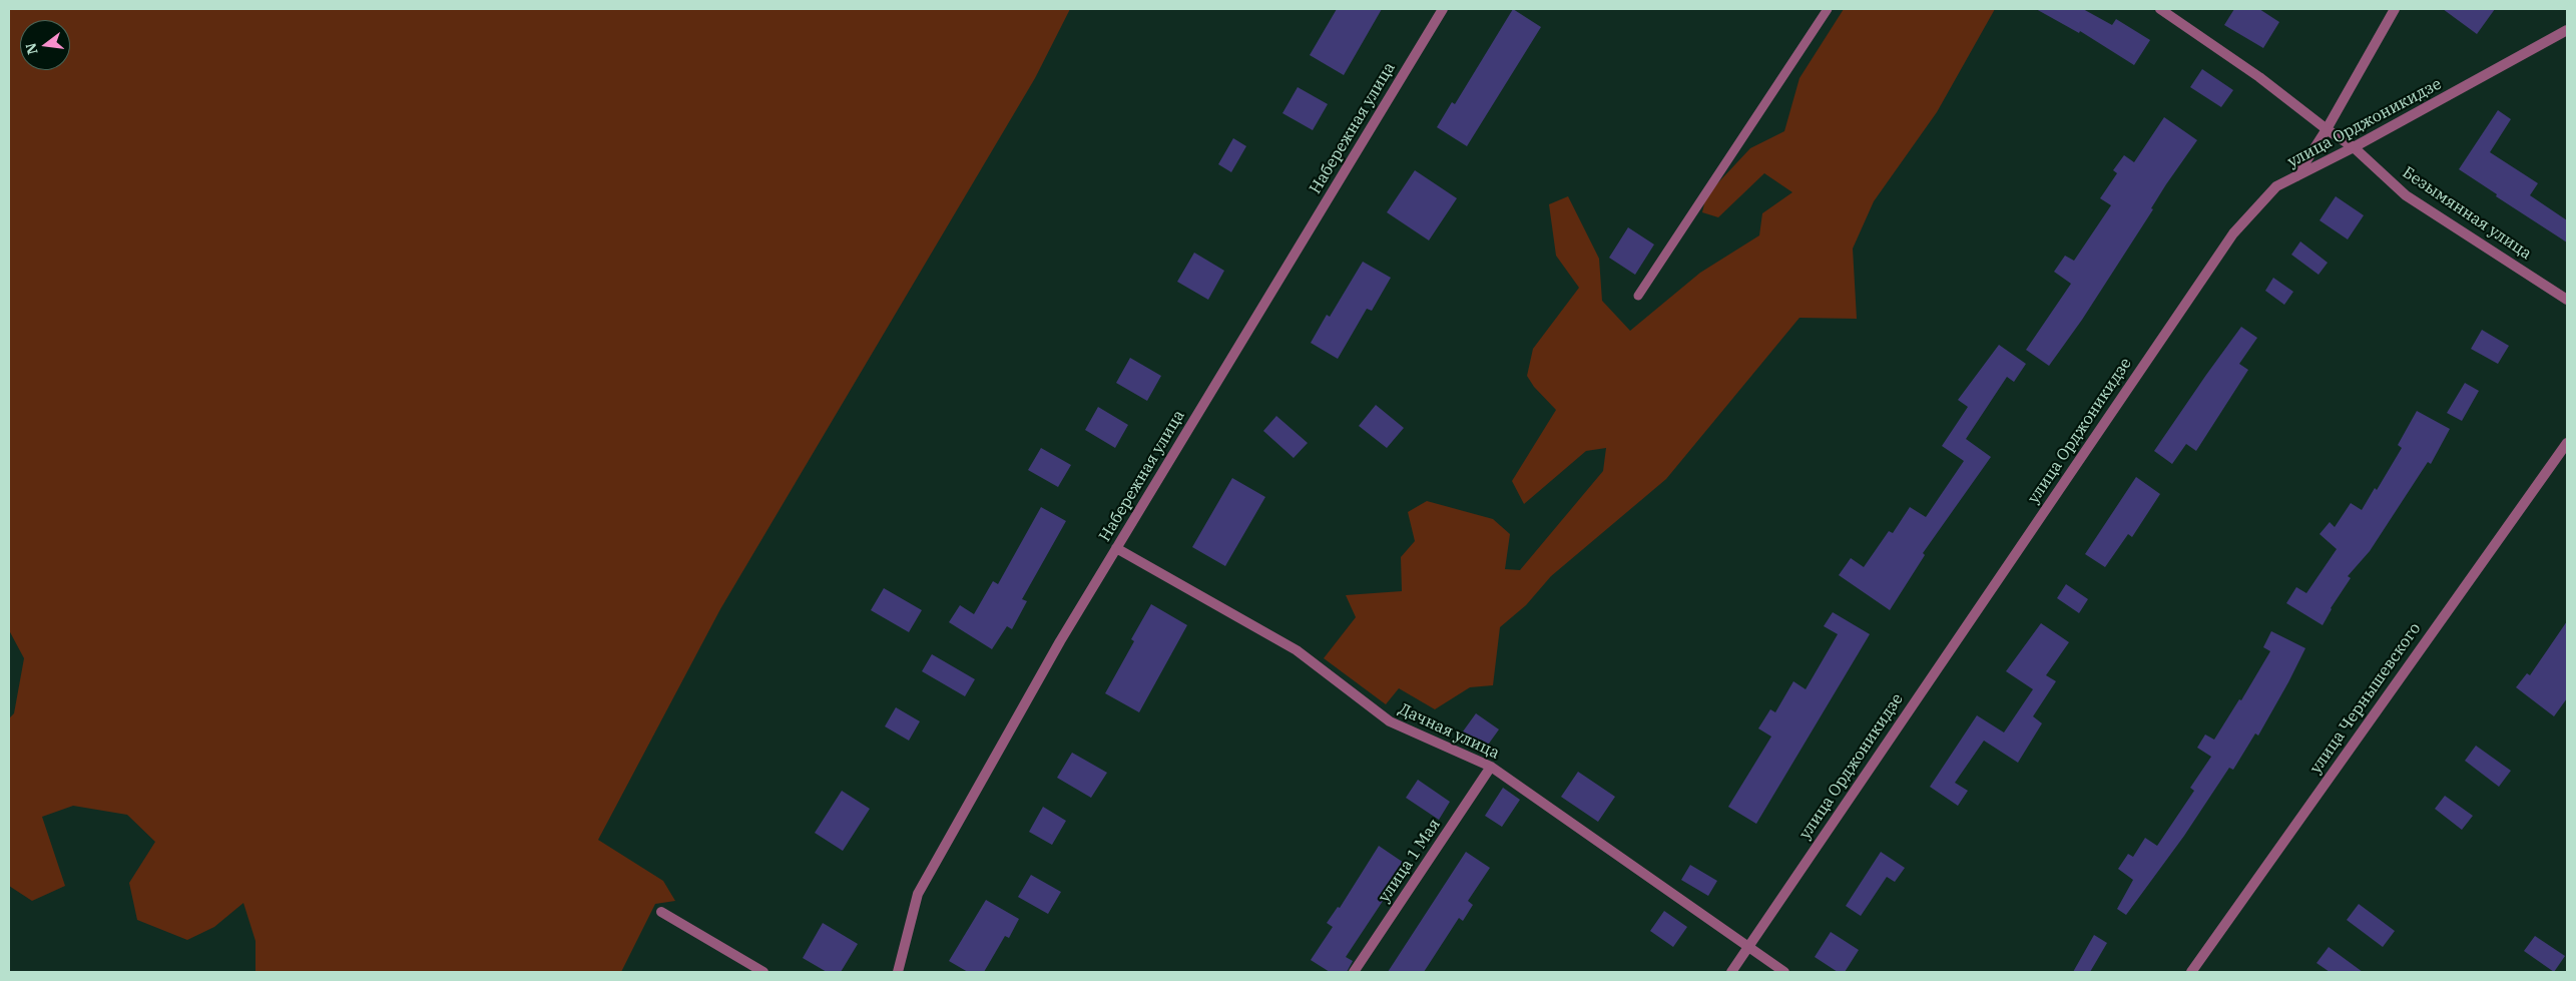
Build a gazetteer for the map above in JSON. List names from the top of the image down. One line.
{"streets":{"street":["улица Орджоникидзе","Набережная улица","Безымянная улица","улица Чернышевского","Дачная улица","улица 1 Мая"]},"crossings":[["улица Орджоникидзе","Безымянная улица"],["улица Орджоникидзе","Дачная улица"],["Набережная улица","Дачная улица"],["Дачная улица","улица 1 Мая"]],"north":"left"}
